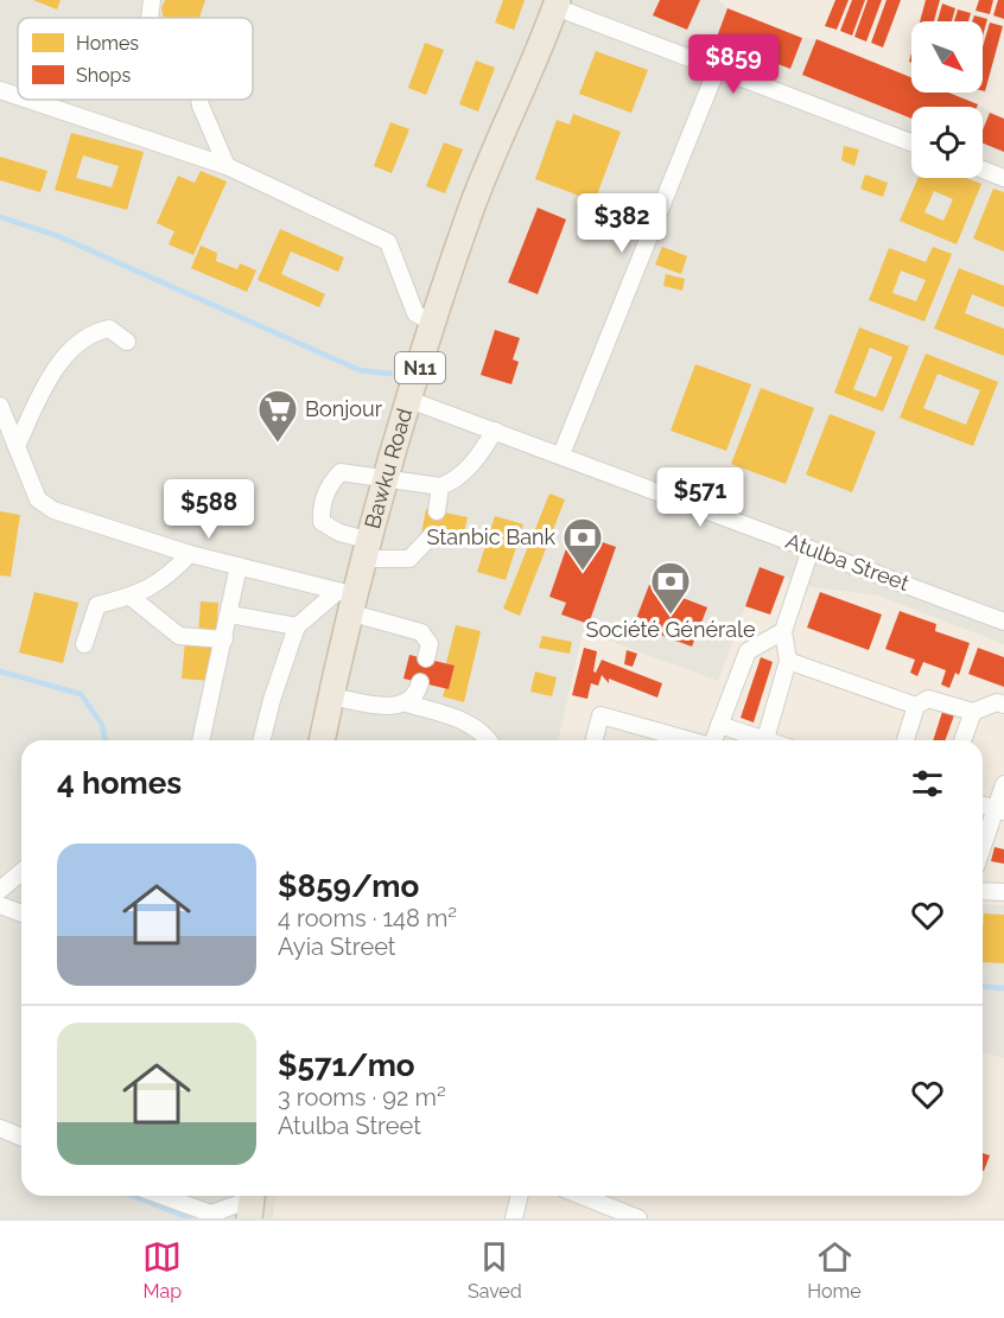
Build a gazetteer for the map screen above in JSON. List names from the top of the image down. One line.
{"streets":{"highway":["N11","Bawku Road"],"street":["Atulba Street"]},"crossings":[["Bawku Road","Atulba Street"]],"places":{"supermarket":["Bonjour"],"bank":["Stanbic Bank","Société Générale"]},"legend":["Homes","Shops"],"north":"bottom right","page":{"price":["$859","$382","$571","$588"],"heading":"4 homes","list":[{"name":"$859/mo","note":"4 rooms · 148 m² · Ayia Street"},{"name":"$571/mo","note":"3 rooms · 92 m² · Atulba Street"}],"tabs":["Map","Saved","Home"]}}
